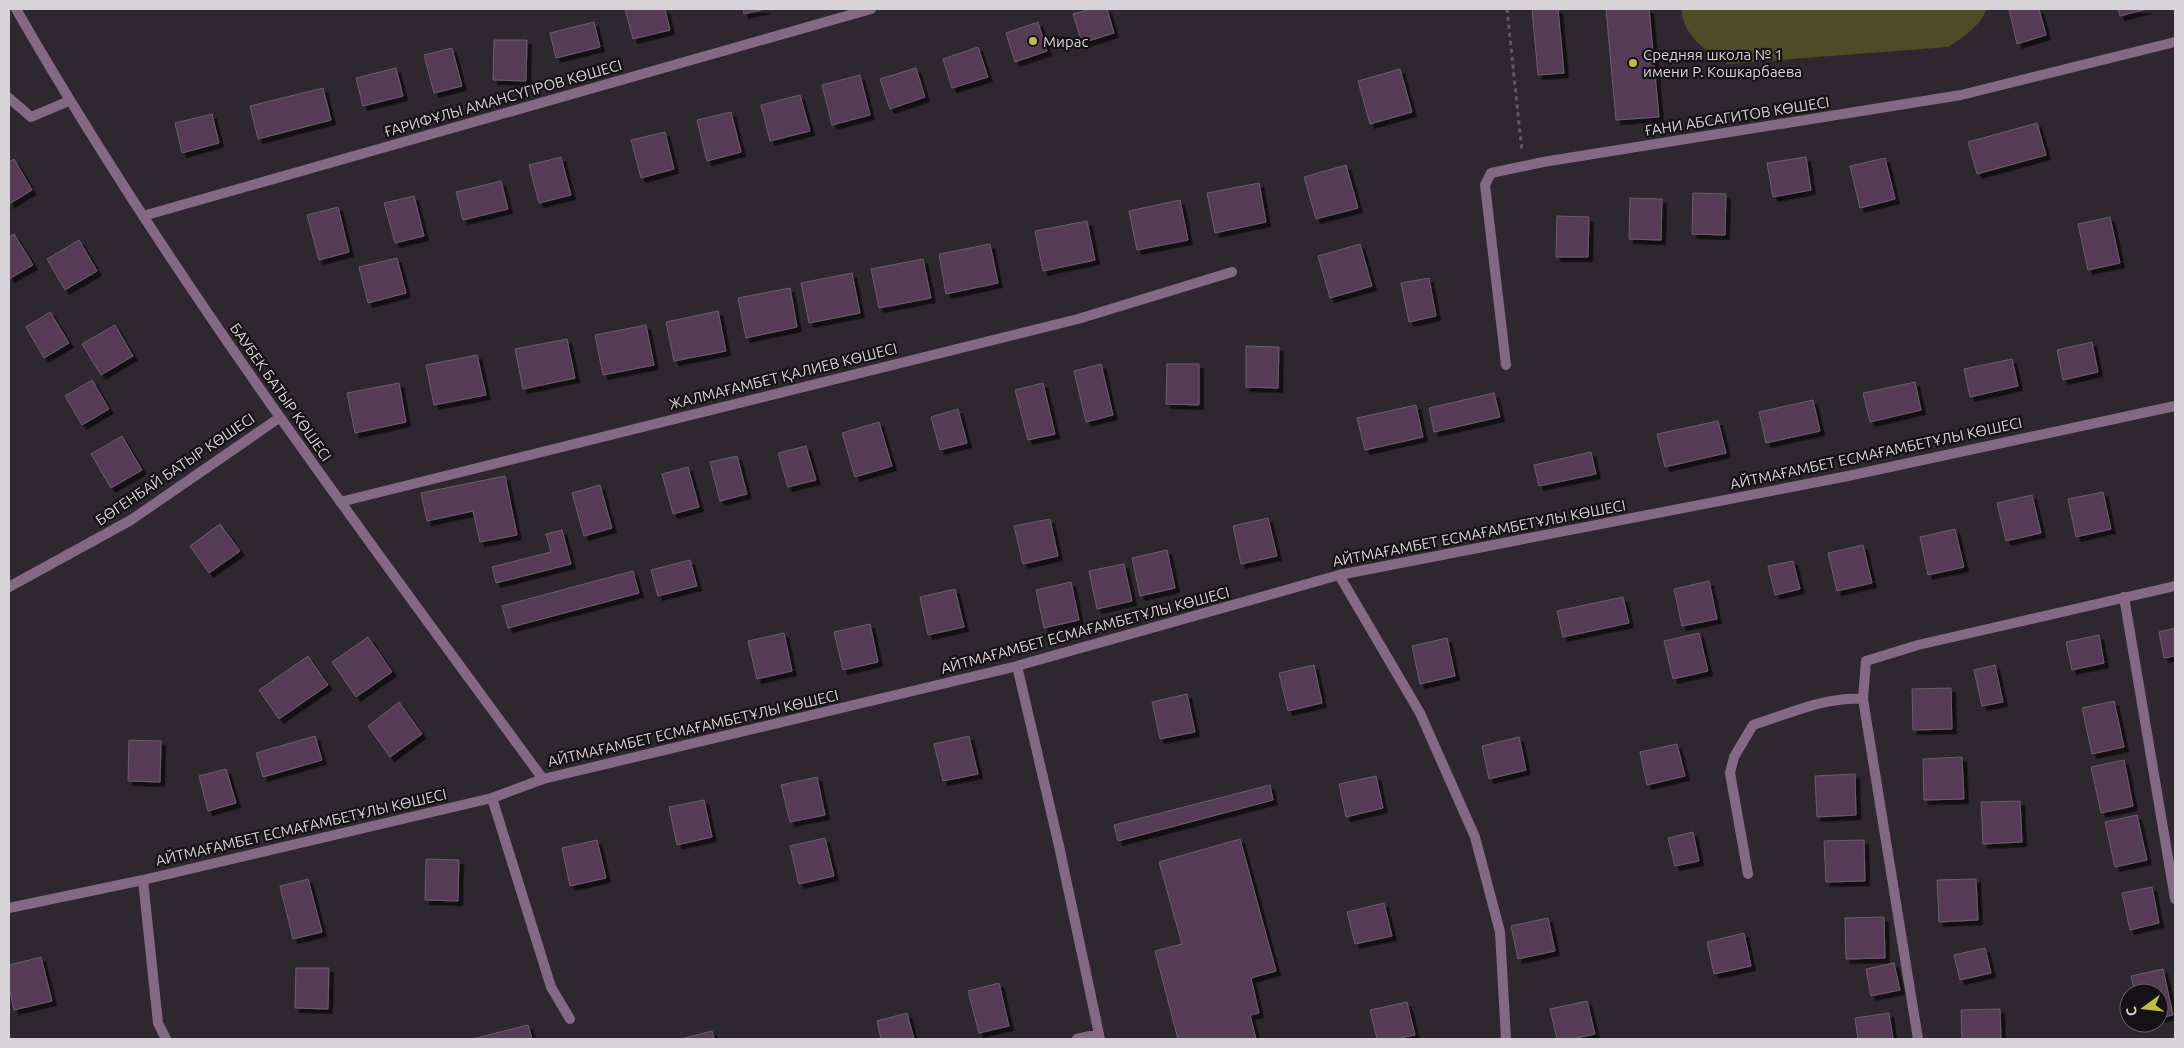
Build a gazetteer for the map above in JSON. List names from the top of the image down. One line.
{"streets":{"street":["ҒАРИФҰЛЫ АМАНСҮГІРОВ КӨШЕСІ","ҒАНИ АБСАГИТОВ КӨШЕСІ","ЖАЛМАҒАМБЕТ ҚАЛИЕВ КӨШЕСІ","БАУБЕК БАТЫР КӨШЕСІ","АЙТМАҒАМБЕТ ЕСМАҒАМБЕТҰЛЫ КӨШЕСІ","БӨГЕНБАЙ БАТЫР КӨШЕСІ"]},"crossings":[["ҒАРИФҰЛЫ АМАНСҮГІРОВ КӨШЕСІ","БАУБЕК БАТЫР КӨШЕСІ"],["ЖАЛМАҒАМБЕТ ҚАЛИЕВ КӨШЕСІ","БАУБЕК БАТЫР КӨШЕСІ"],["БАУБЕК БАТЫР КӨШЕСІ","АЙТМАҒАМБЕТ ЕСМАҒАМБЕТҰЛЫ КӨШЕСІ"],["БАУБЕК БАТЫР КӨШЕСІ","БӨГЕНБАЙ БАТЫР КӨШЕСІ"]],"places":["Мирас","Средняя школа № 1 имени Р. Кошкарбаева"],"north":"left"}
